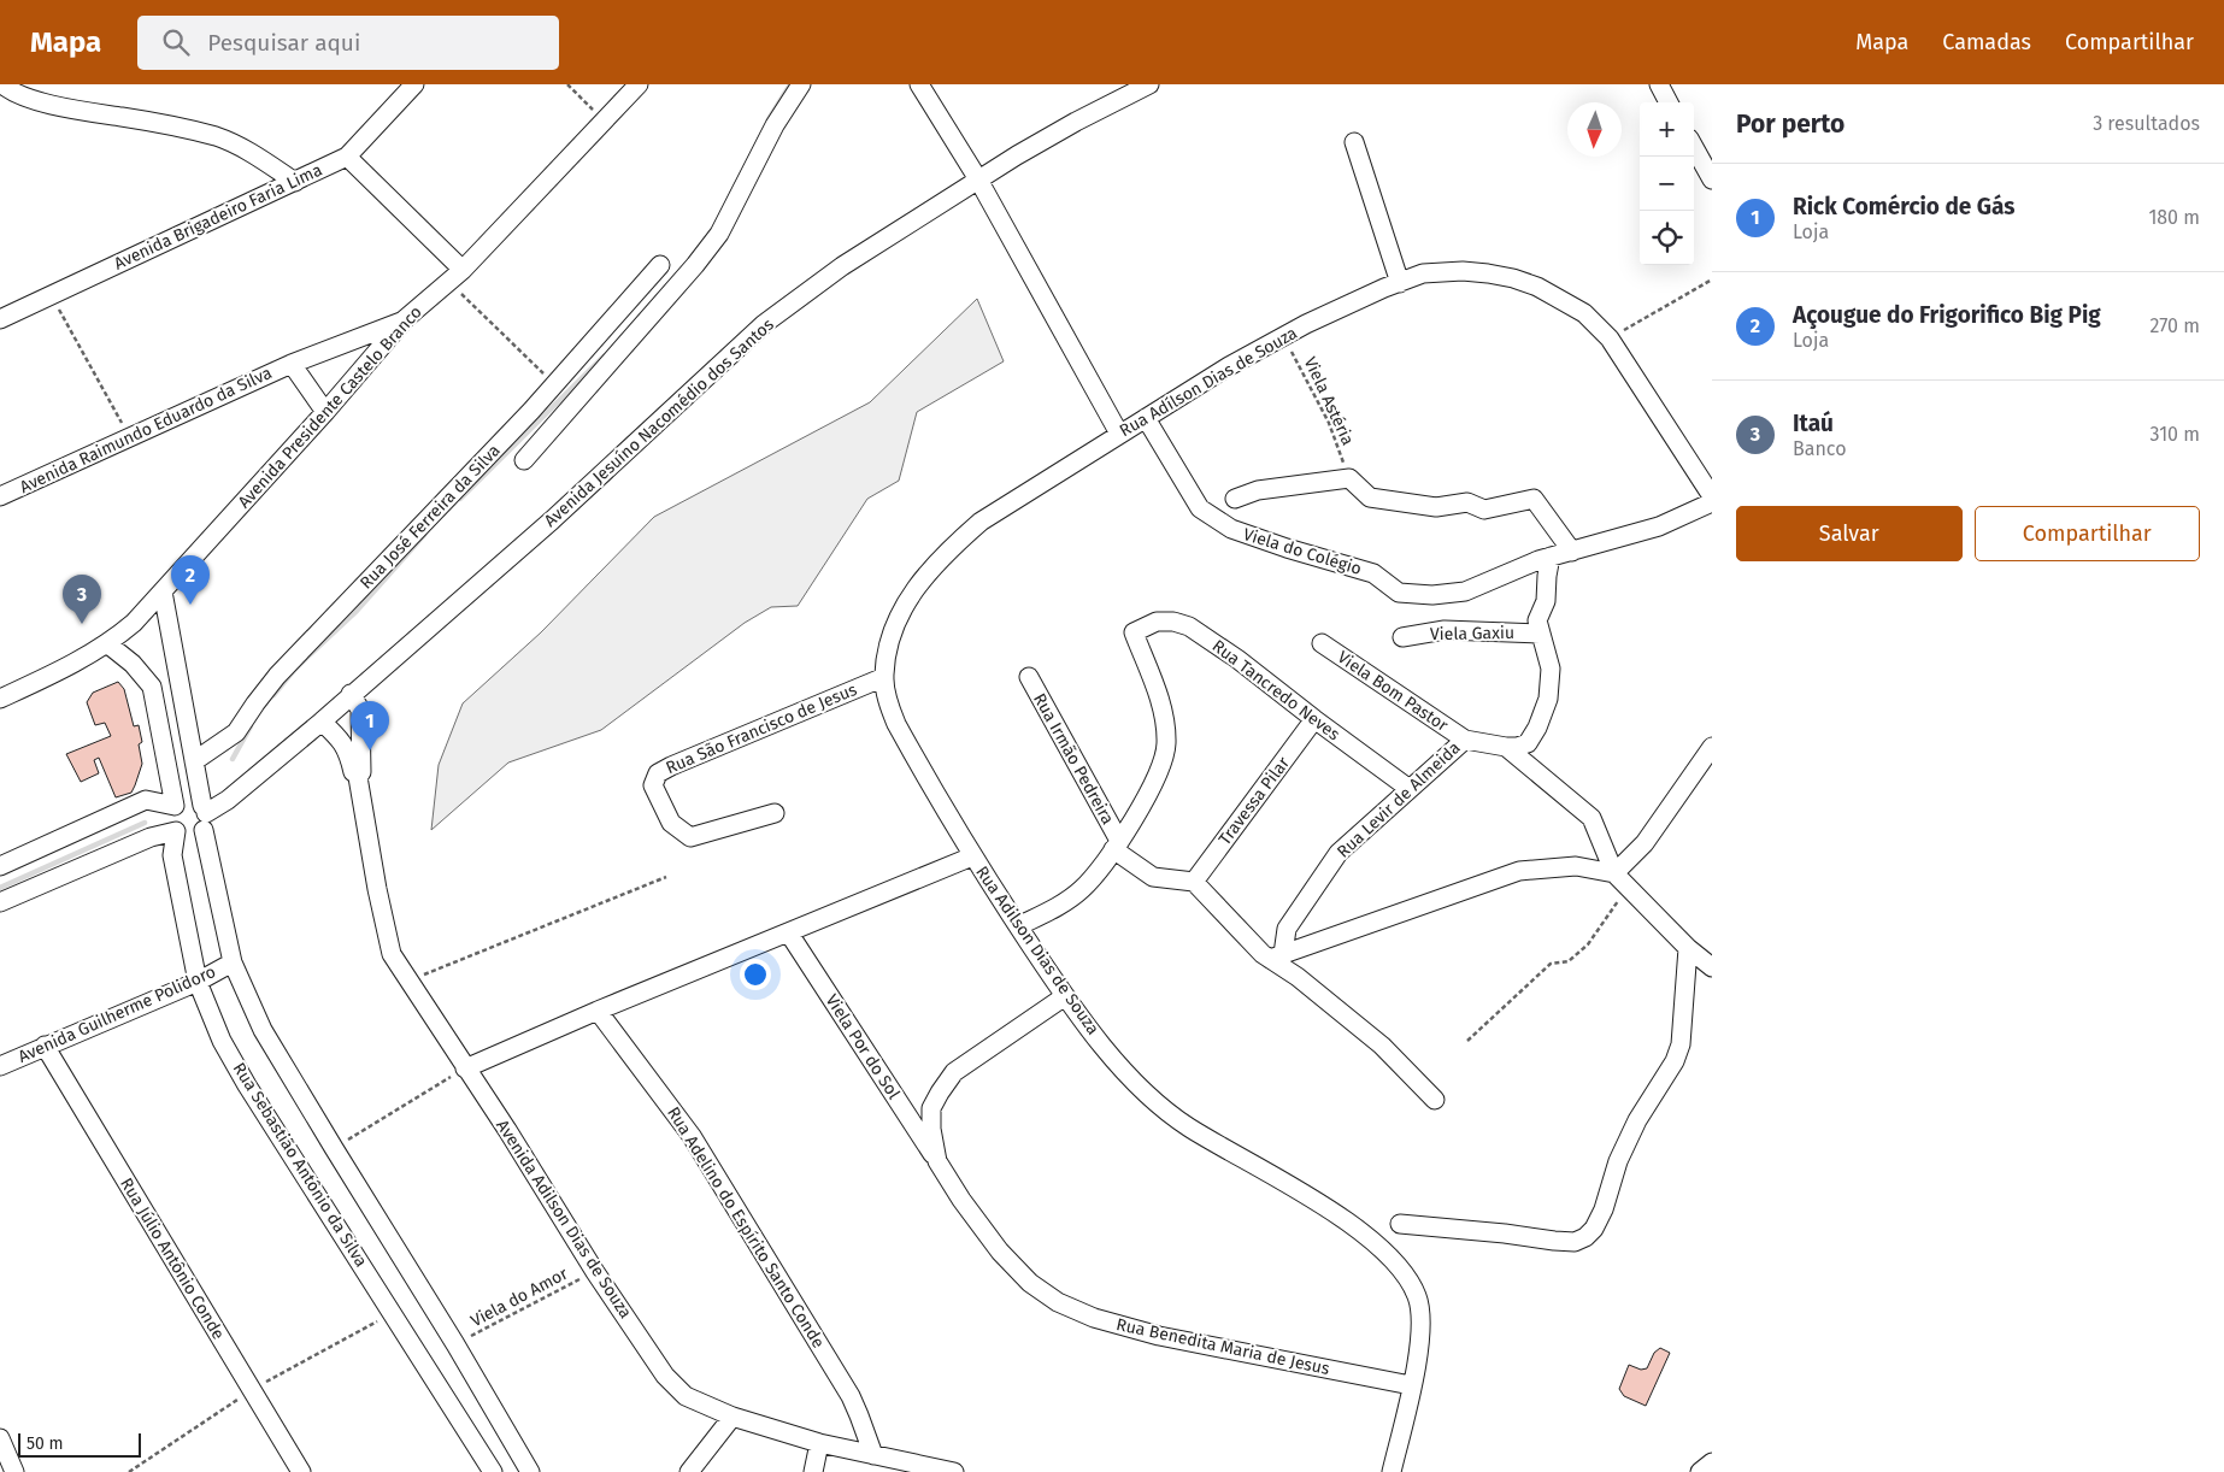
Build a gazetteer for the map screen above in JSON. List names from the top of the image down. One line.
{"streets":{"street":["Avenida Brigadeiro Faria Lima","Rua Adílson Dias de Souza","Avenida Presidente Castelo Branco","Avenida Jesuíno Nacomédio dos Santos","Avenida Raimundo Eduardo da Silva","Rua José Ferreira da Silva","Viela do Colégio","Viela Gaxiu","Rua Tancredo Neves","Viela Bom Pastor","Rua São Francisco de Jesus","Rua Irmão Pedreira","Rua Levir de Almeida","Travessa Pilar","Rua Adilson Dias de Souza","Avenida Guilherme Polidoro","Viela Por do Sol","Rua Sebastião Antônio da Silva","Avenida Adilson Dias de Souza","Rua Adelino do Espírito Santo Conde","Rua Júlio Antônio Conde","Rua Benedita Maria de Jesus"],"path":["Viela Astéria","Viela do Amor"]},"crossings":[["Rua Adílson Dias de Souza","Viela Astéria"],["Rua Adílson Dias de Souza","Viela do Colégio"],["Rua Adílson Dias de Souza","Rua São Francisco de Jesus"],["Rua Adílson Dias de Souza","Rua Adilson Dias de Souza"],["Avenida Presidente Castelo Branco","Avenida Raimundo Eduardo da Silva"],["Avenida Jesuíno Nacomédio dos Santos","Rua Sebastião Antônio da Silva"],["Avenida Jesuíno Nacomédio dos Santos","Avenida Adilson Dias de Souza"],["Rua Tancredo Neves","Rua Irmão Pedreira"],["Rua Tancredo Neves","Rua Levir de Almeida"],["Rua Tancredo Neves","Travessa Pilar"],["Viela Bom Pastor","Rua Levir de Almeida"],["Rua São Francisco de Jesus","Rua Adilson Dias de Souza"],["Rua Adilson Dias de Souza","Rua Benedita Maria de Jesus"],["Avenida Guilherme Polidoro","Rua Sebastião Antônio da Silva"],["Avenida Guilherme Polidoro","Rua Júlio Antônio Conde"],["Viela Por do Sol","Rua Benedita Maria de Jesus"],["Avenida Adilson Dias de Souza","Rua Adelino do Espírito Santo Conde"],["Avenida Adilson Dias de Souza","Viela do Amor"]],"scale_bar":"50 m","north":"bottom","page":{"header":"Mapa","search":"Pesquisar aqui","nav":["Mapa","Camadas","Compartilhar"],"heading":["Por perto","3 resultados"],"map_buttons":["+","−"],"list":[{"mark":"1","name":"Rick Comércio de Gás","note":"Loja","value":"180 m"},{"mark":"2","name":"Açougue do Frigorifico Big Pig","note":"Loja","value":"270 m"},{"mark":"3","name":"Itaú","note":"Banco","value":"310 m"}],"buttons":["Salvar","Compartilhar"],"pins":["2","3","1"],"scale":"50 m"}}
